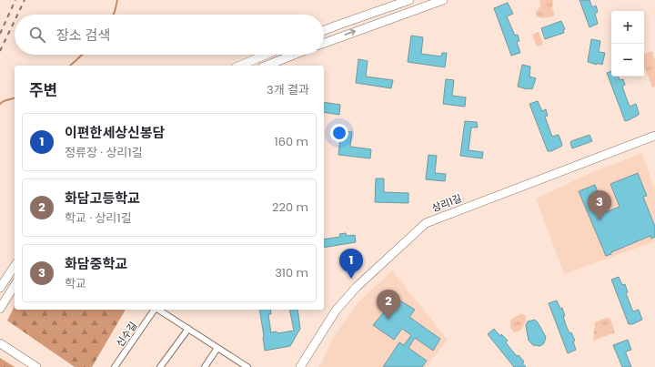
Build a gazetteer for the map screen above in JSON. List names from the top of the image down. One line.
{"streets":{"street":["상리1길","신수길"]},"page":{"map_buttons":["+","−"],"search":"장소 검색","heading":["주변","3개 결과"],"list":[{"mark":"1","name":"이편한세상신봉담","note":"정류장 · 상리1길","value":"160 m"},{"mark":"2","name":"화담고등학교","note":"학교 · 상리1길","value":"220 m"},{"mark":"3","name":"화담중학교","note":"학교","value":"310 m"}],"pins":["3","1","2"]}}
